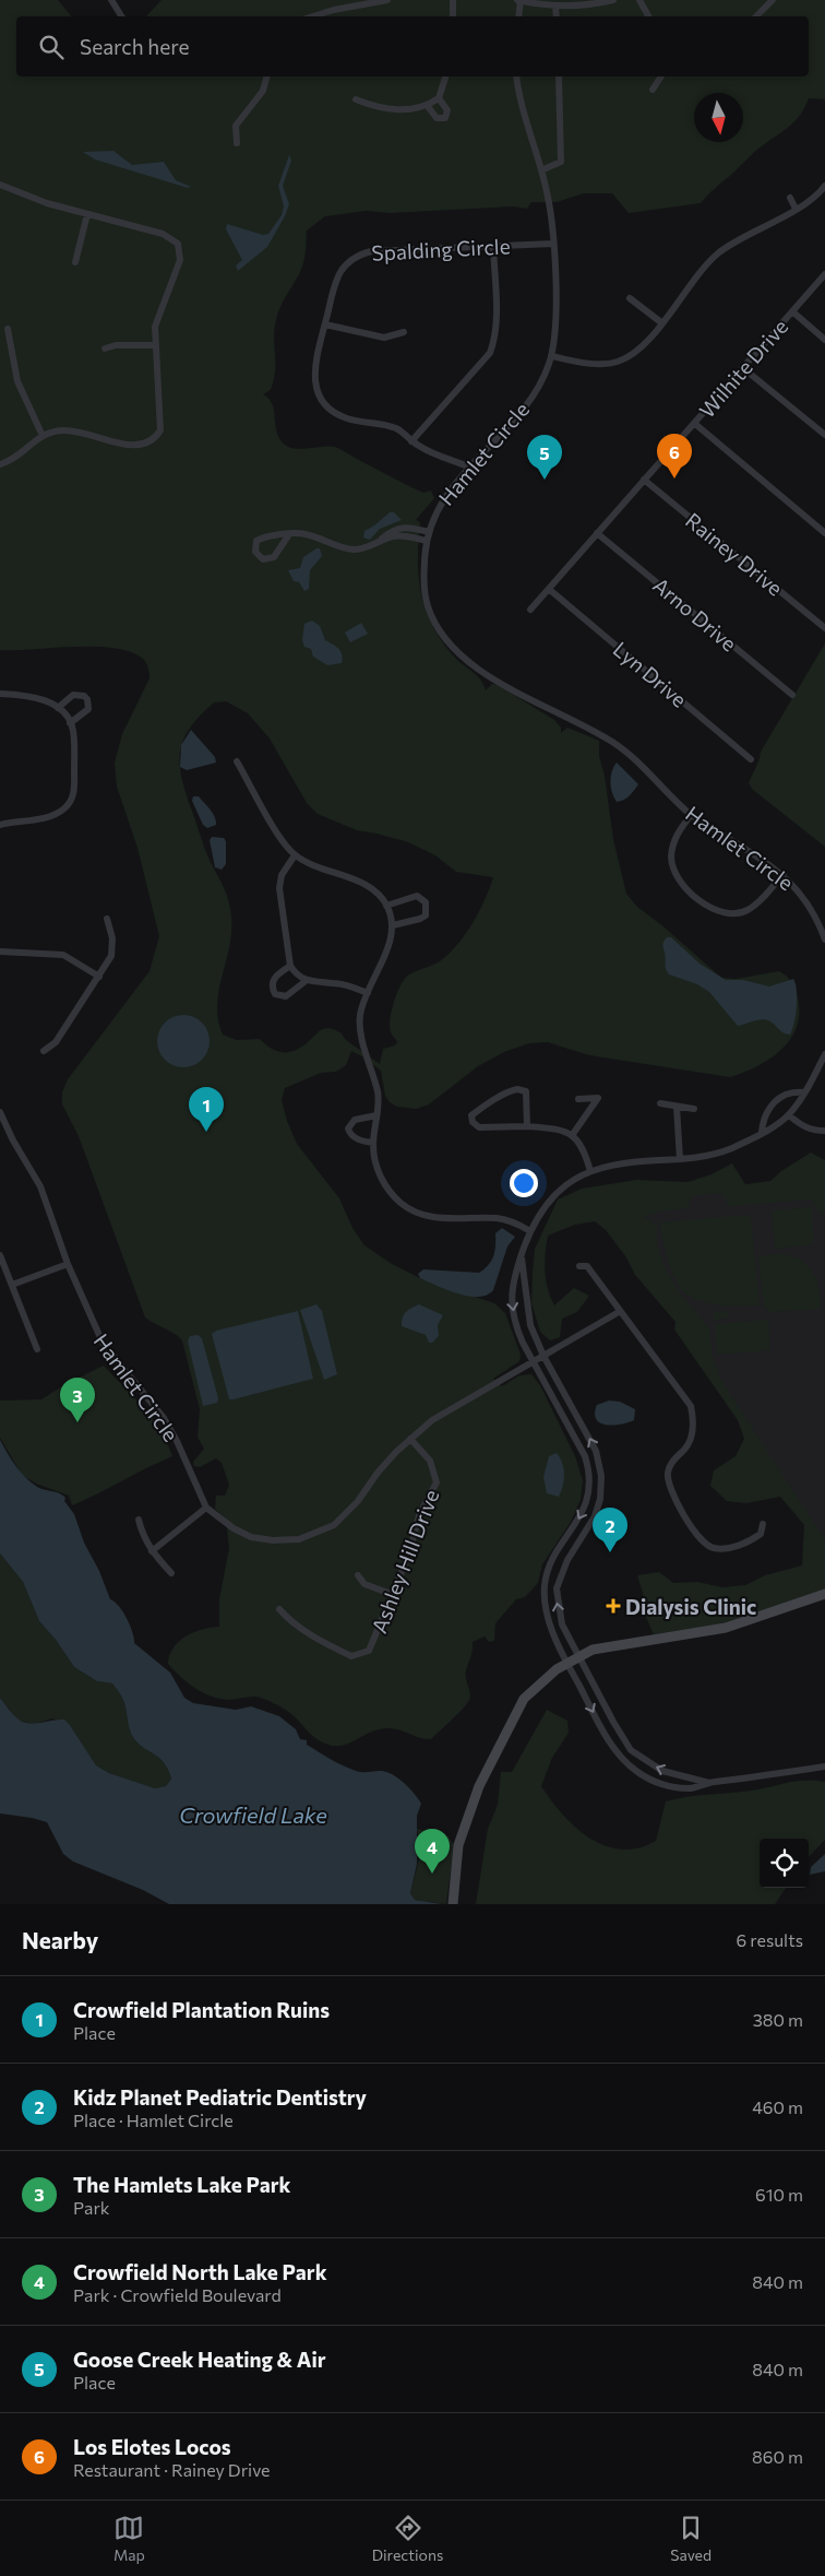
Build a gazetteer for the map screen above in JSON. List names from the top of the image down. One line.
{"streets":{"street":["Spalding Circle","Wilhite Drive","Hamlet Circle","Rainey Drive","Arno Drive","Lyn Drive","Ashley Hill Drive"]},"crossings":[["Spalding Circle","Hamlet Circle"],["Wilhite Drive","Rainey Drive"],["Wilhite Drive","Arno Drive"],["Wilhite Drive","Lyn Drive"],["Hamlet Circle","Ashley Hill Drive"]],"water":["Crowfield Lake"],"places":{"health":["Dialysis Clinic"]},"north":"bottom","page":{"search":"Search here","pins":["6","5","1","3","2","4"],"heading":["Nearby","6 results"],"list":[{"mark":"1","name":"Crowfield Plantation Ruins","note":"Place","value":"380 m"},{"mark":"2","name":"Kidz Planet Pediatric Dentistry","note":"Place · Hamlet Circle","value":"460 m"},{"mark":"3","name":"The Hamlets Lake Park","note":"Park","value":"610 m"},{"mark":"4","name":"Crowfield North Lake Park","note":"Park · Crowfield Boulevard","value":"840 m"},{"mark":"5","name":"Goose Creek Heating & Air","note":"Place","value":"840 m"},{"mark":"6","name":"Los Elotes Locos","note":"Restaurant · Rainey Drive","value":"860 m"}],"nav":["Map","Directions","Saved"]}}
